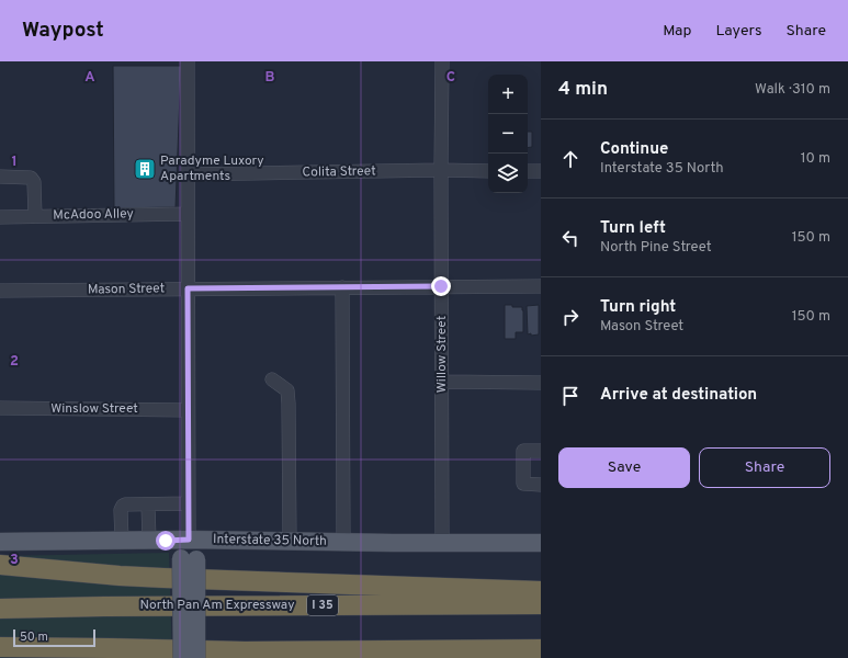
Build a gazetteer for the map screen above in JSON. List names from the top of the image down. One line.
{"streets":{"highway":["North Pan Am Expressway","I 35"],"main road":["Interstate 35 North"],"street":["Colita Street","McAdoo Alley","Mason Street","Willow Street","Winslow Street"]},"crossings":[["Colita Street","Willow Street"],["Mason Street","Willow Street"],["Willow Street","Interstate 35 North"]],"places":{"building":["Paradyme Luxory Apartments"]},"scale_bar":"50 m","page":{"header":"Waypost","nav":["Map","Layers","Share"],"heading":["4 min","Walk · 310 m"],"map_buttons":["+","−"],"list":[["Continue","Interstate 35 North","10 m"],["Turn left","North Pine Street","150 m"],["Turn right","Mason Street","150 m"],"Arrive at destination"],"buttons":["Save","Share"],"scale":"50 m"},"grid":{"columns":["A","B","C"],"rows":["1","2","3"]}}
